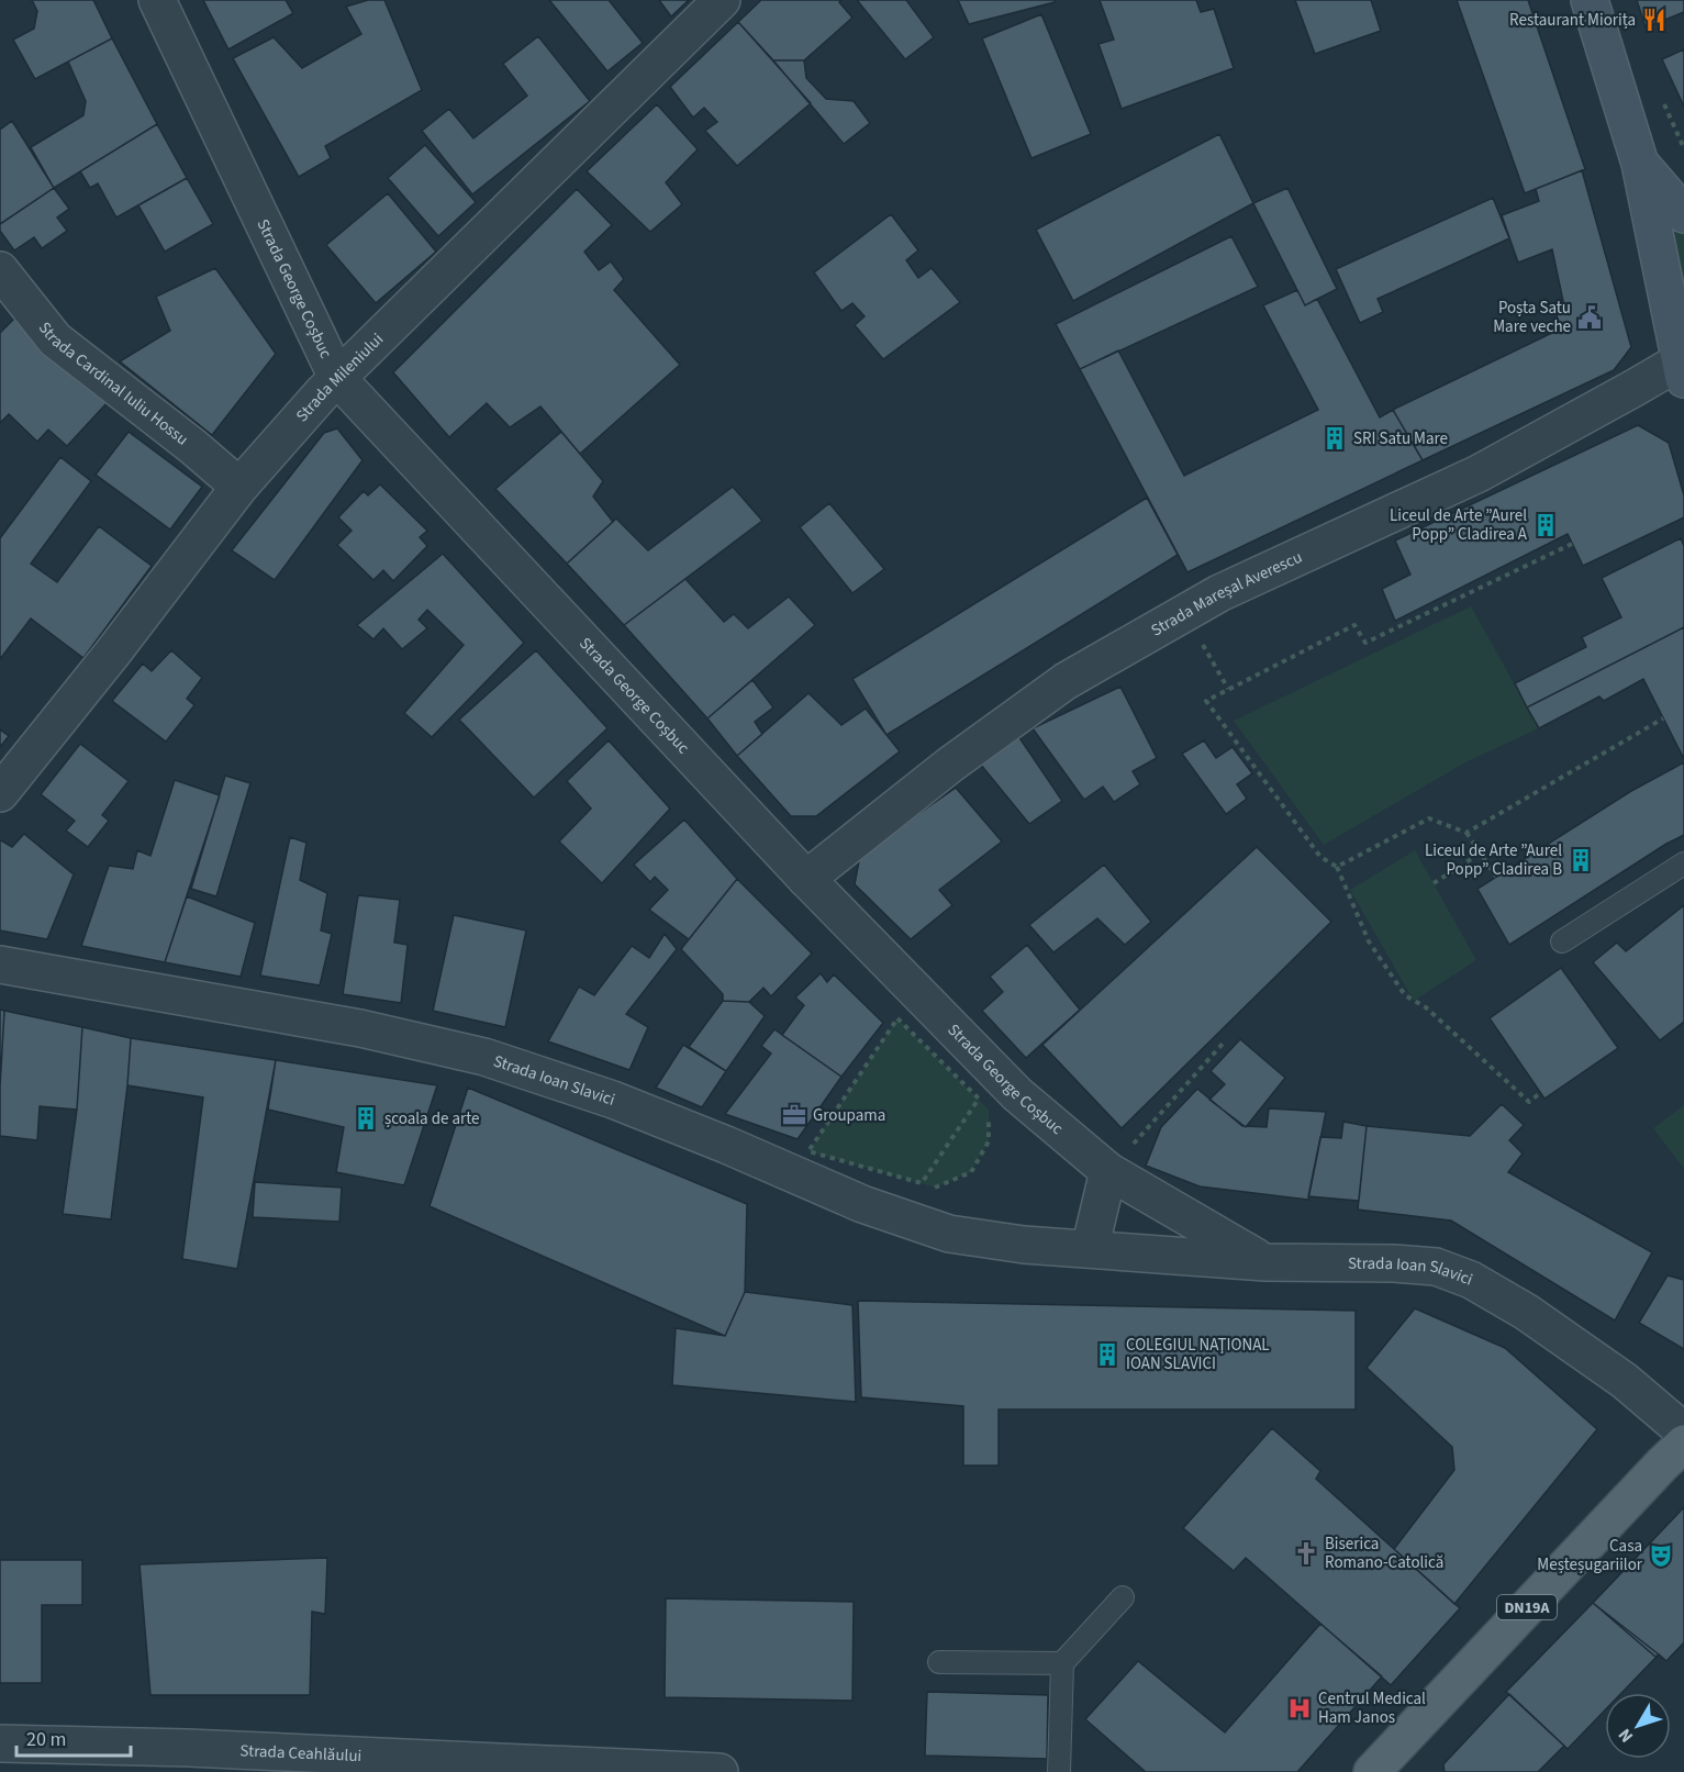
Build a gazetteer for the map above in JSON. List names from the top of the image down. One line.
{"streets":{"main road":["DN19A"],"street":["Strada George Coșbuc","Strada Mileniului","Strada Cardinal Iuliu Hossu","Strada Mareșal Averescu","Strada Ioan Slavici","Strada Ceahlăului"]},"crossings":[["Strada George Coșbuc","Strada Mileniului"],["Strada George Coșbuc","Strada Mareșal Averescu"],["Strada George Coșbuc","Strada Ioan Slavici"],["Strada Mileniului","Strada Cardinal Iuliu Hossu"]],"places":{"restaurant":["Restaurant Miorița"],"public building":["Poșta Satu Mare veche"],"building":["SRI Satu Mare","Liceul de Arte ”Aurel Popp” Cladirea A","Liceul de Arte ”Aurel Popp” Cladirea B","școala de arte","COLEGIUL NAŢIONAL IOAN SLAVICI"],"office":["Groupama"],"church":["Biserica Romano-Catolică"],"theatre":["Casa Meșteșugariilor"],"hospital":["Centrul Medical Ham Janos"]},"scale_bar":"20 m","north":"bottom left"}
